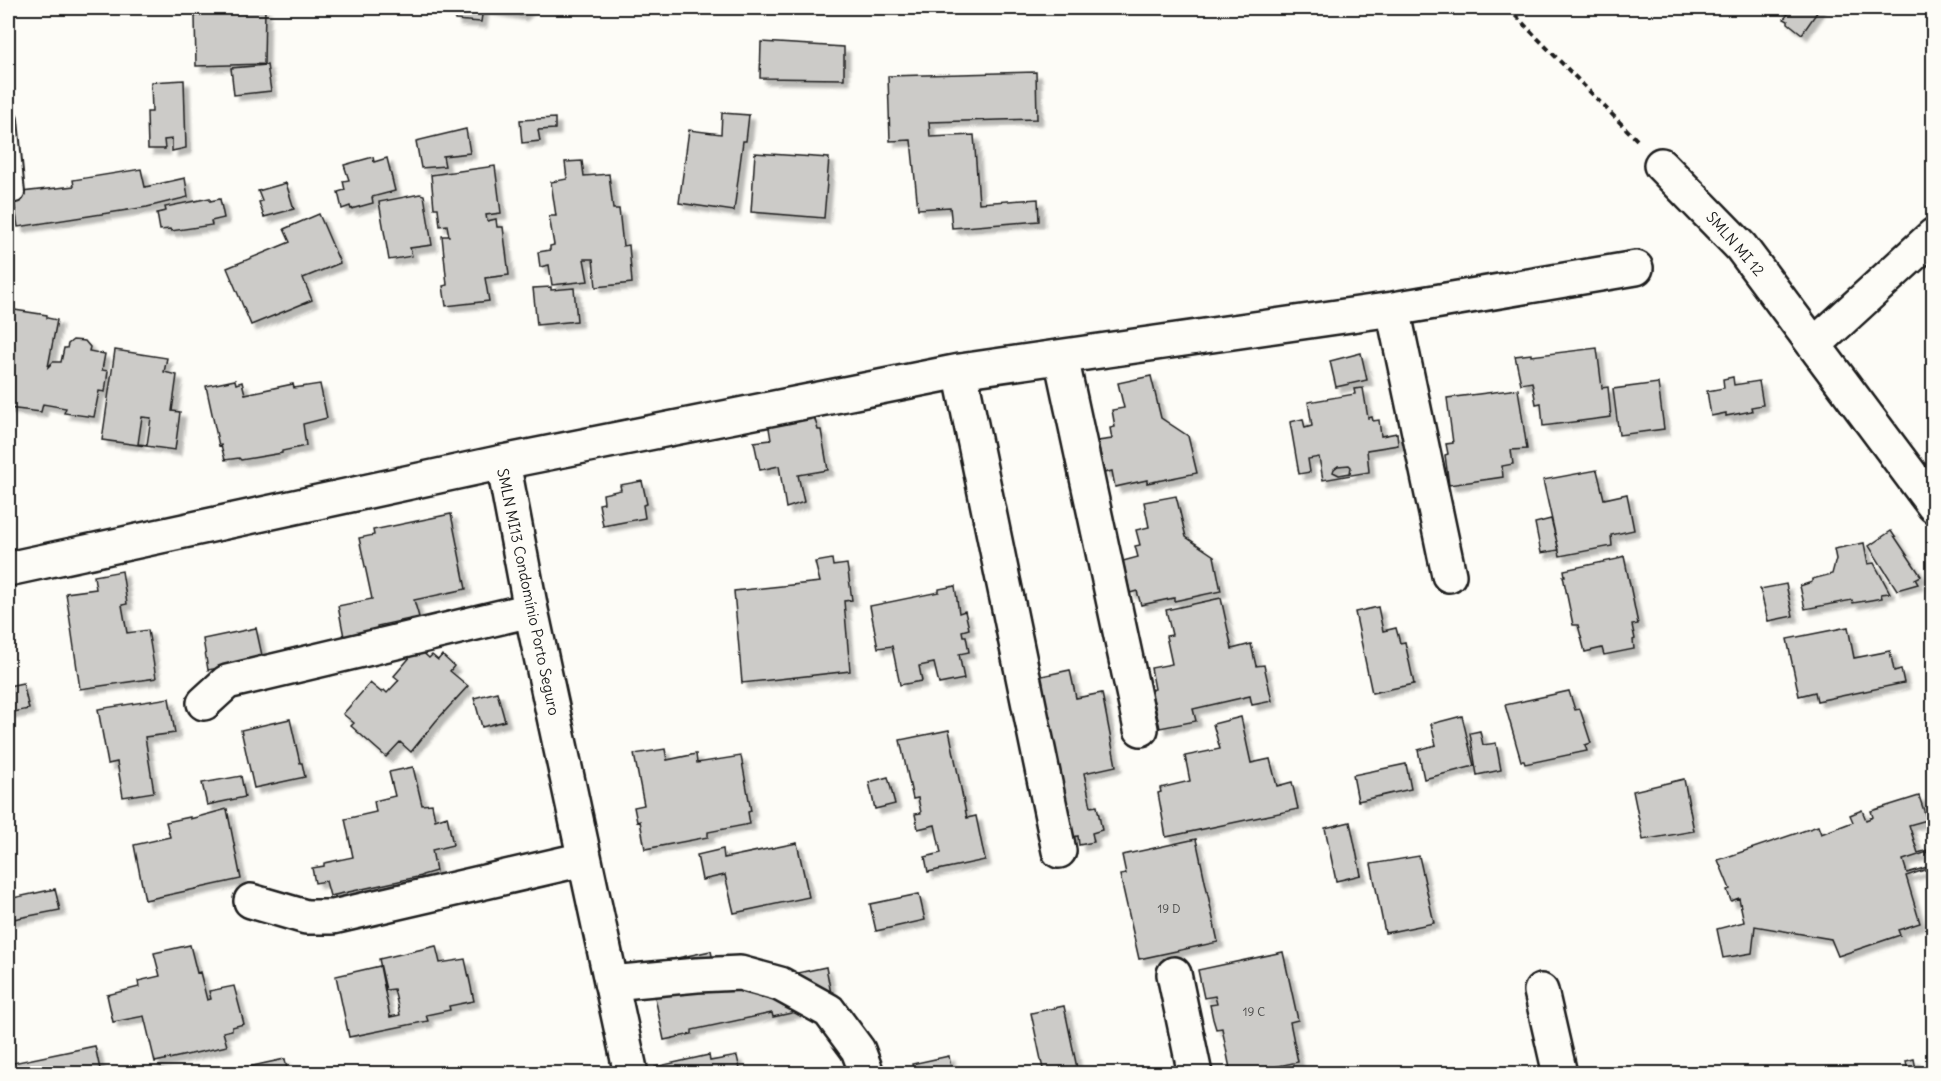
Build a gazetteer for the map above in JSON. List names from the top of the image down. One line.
{"streets":{"street":["SMLN MI 12","SMLN MI13 Condomínio Porto Seguro"]},"house_numbers":["19 D","19 C"]}
